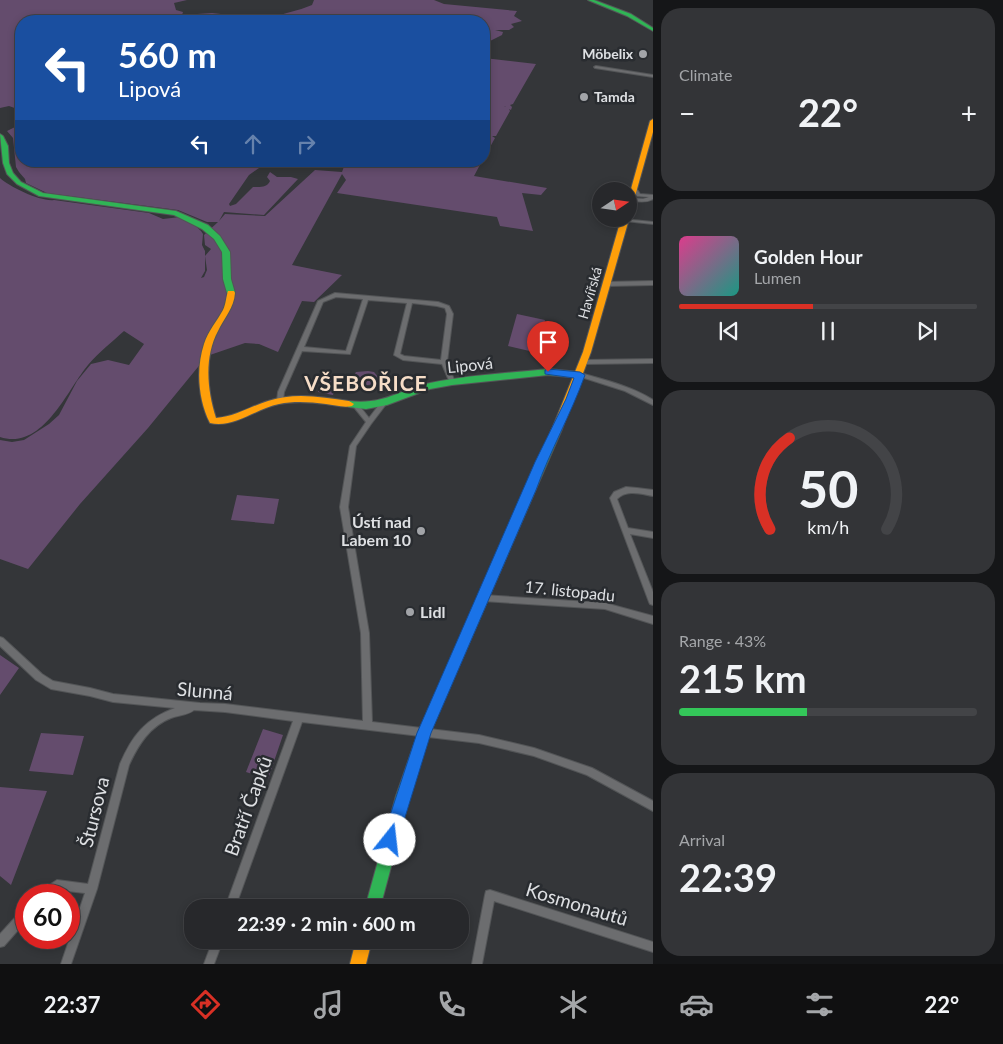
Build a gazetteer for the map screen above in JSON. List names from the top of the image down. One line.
{"streets":{"main road":["Havířská","Lipová"],"street":["17. listopadu","Slunná","Bratří Čapků","Štursova","Kosmonautů"]},"crossings":[["Havířská","Lipová"],["Havířská","17. listopadu"],["Havířská","Slunná"],["Slunná","Bratří Čapků"],["Slunná","Štursova"]],"districts":["VŠEBOŘICE"],"places":["Möbelix","Tamda","Ústí nad Labem 10","Lidl"],"north":"right","page":{"tile":["Climate",["Range · 43%","215 km"],["Arrival","22:39"]],"turn":["560 m","Lipová"],"heat":["−","22°","+"],"song":["Golden Hour","Lumen"],"limit":"60","trip":"22:39 · 2 min · 600 m","tabs":["22:37","22°"],"gauge":["50","km/h"]}}
